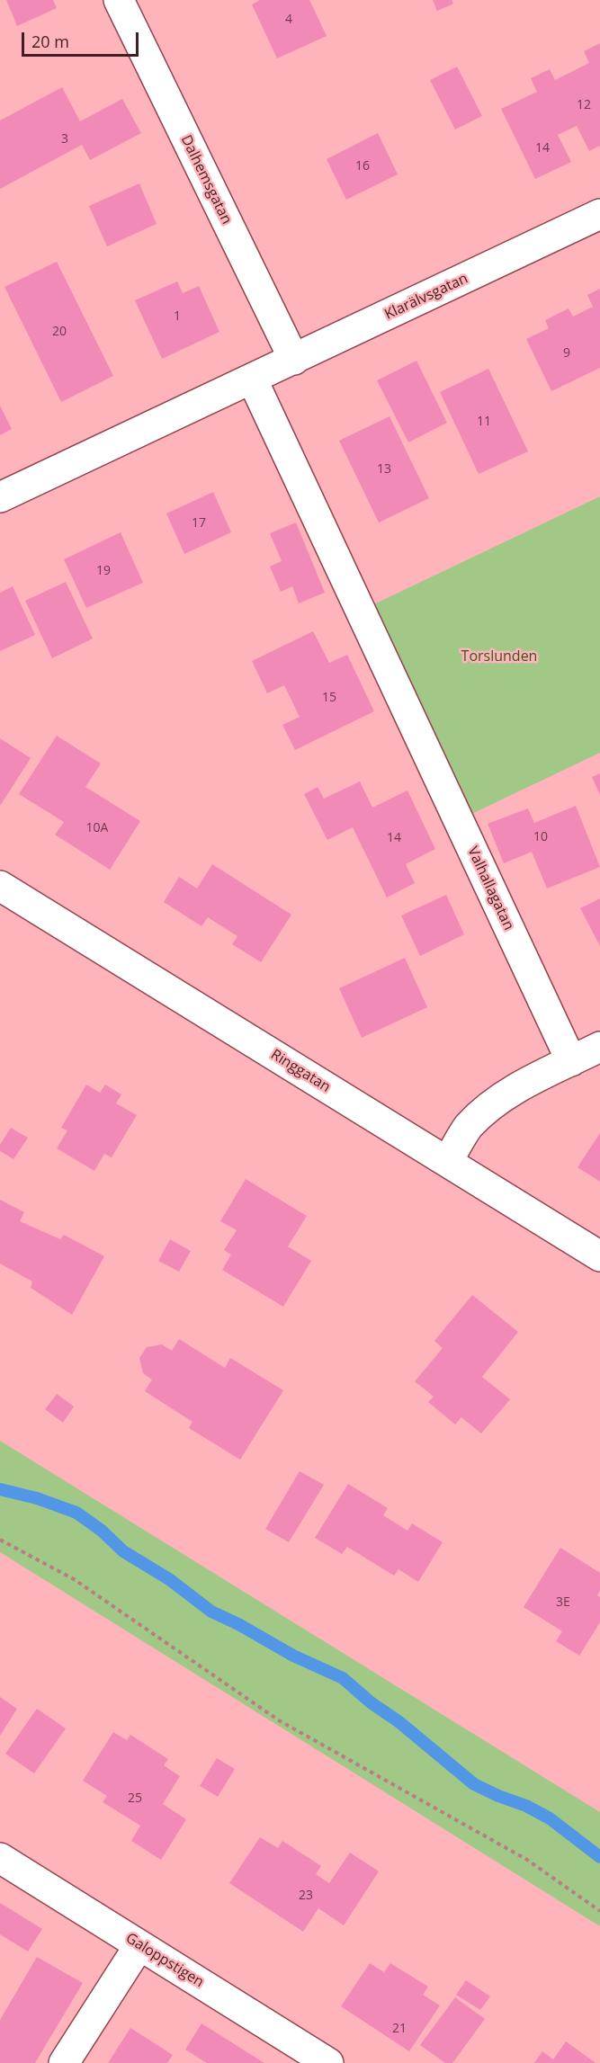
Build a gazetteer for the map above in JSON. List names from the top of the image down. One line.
{"streets":{"street":["Dalhemsgatan","Klarälvsgatan","Valhallagatan","Ringgatan","Galoppstigen"]},"crossings":[["Dalhemsgatan","Klarälvsgatan"],["Klarälvsgatan","Valhallagatan"]],"parks":["Torslunden"],"house_numbers":["4","12","3","14","16","1","20","9","11","13","17","19","15","10A","10","14","3E","25","23","21"],"scale_bar":"20 m"}
